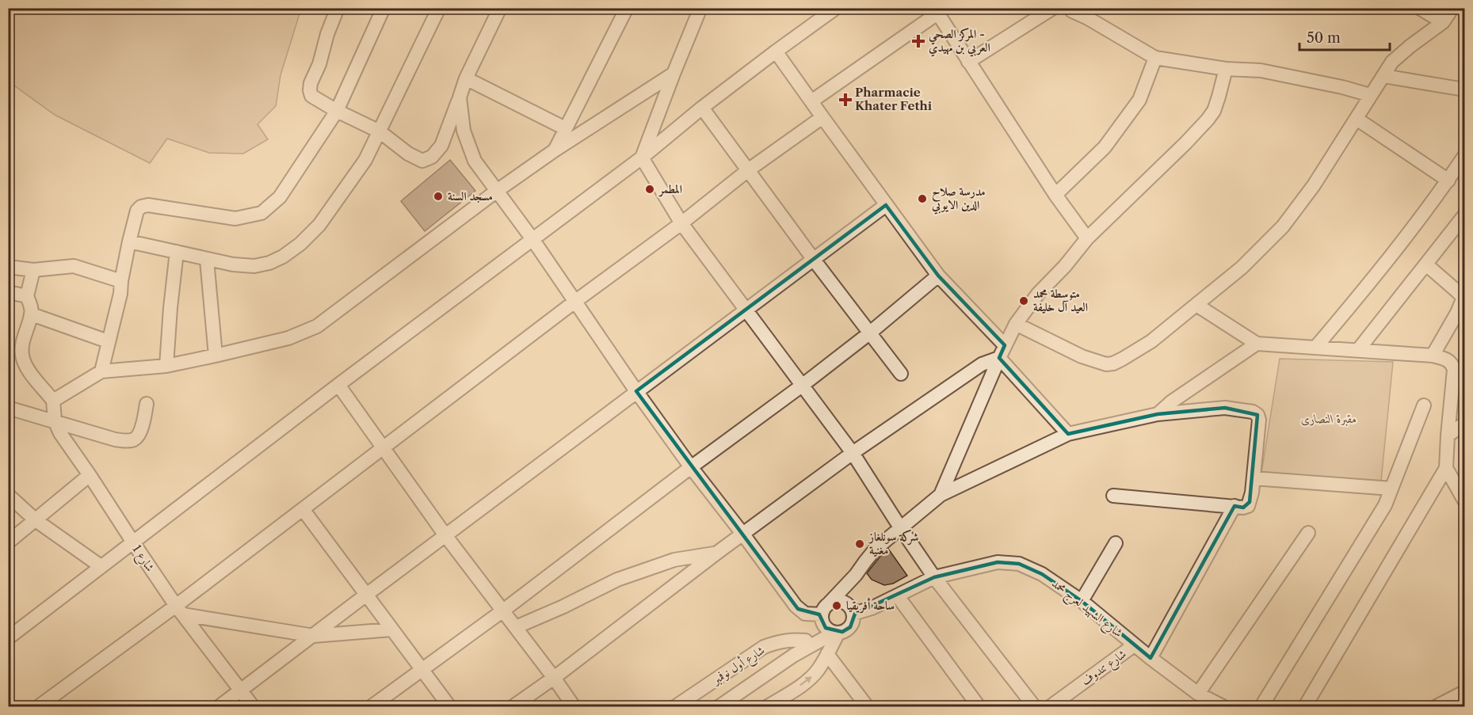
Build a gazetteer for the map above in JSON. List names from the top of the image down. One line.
{"streets":{"street":["شارع 1","شارع الشهيد لعرج محمد","شارع أول نوفمبر","شارع تندوف"]},"crossings":[["شارع الشهيد لعرج محمد","شارع أول نوفمبر"],["شارع الشهيد لعرج محمد","شارع تندوف"]],"parks":["مقبرة النصارى"],"places":{"health":["المركز الصحي - العربي بن مهيدي","Pharmacie Khater Fethi"],"other":["المطمر","مسجد السنة","مدرسة صلاح الدين الايوبي","متوسطة محمد العيد آل خليفة","شركة سونلغاز مغنية","ساحة أفريقيا"]},"scale_bar":"50 m"}
